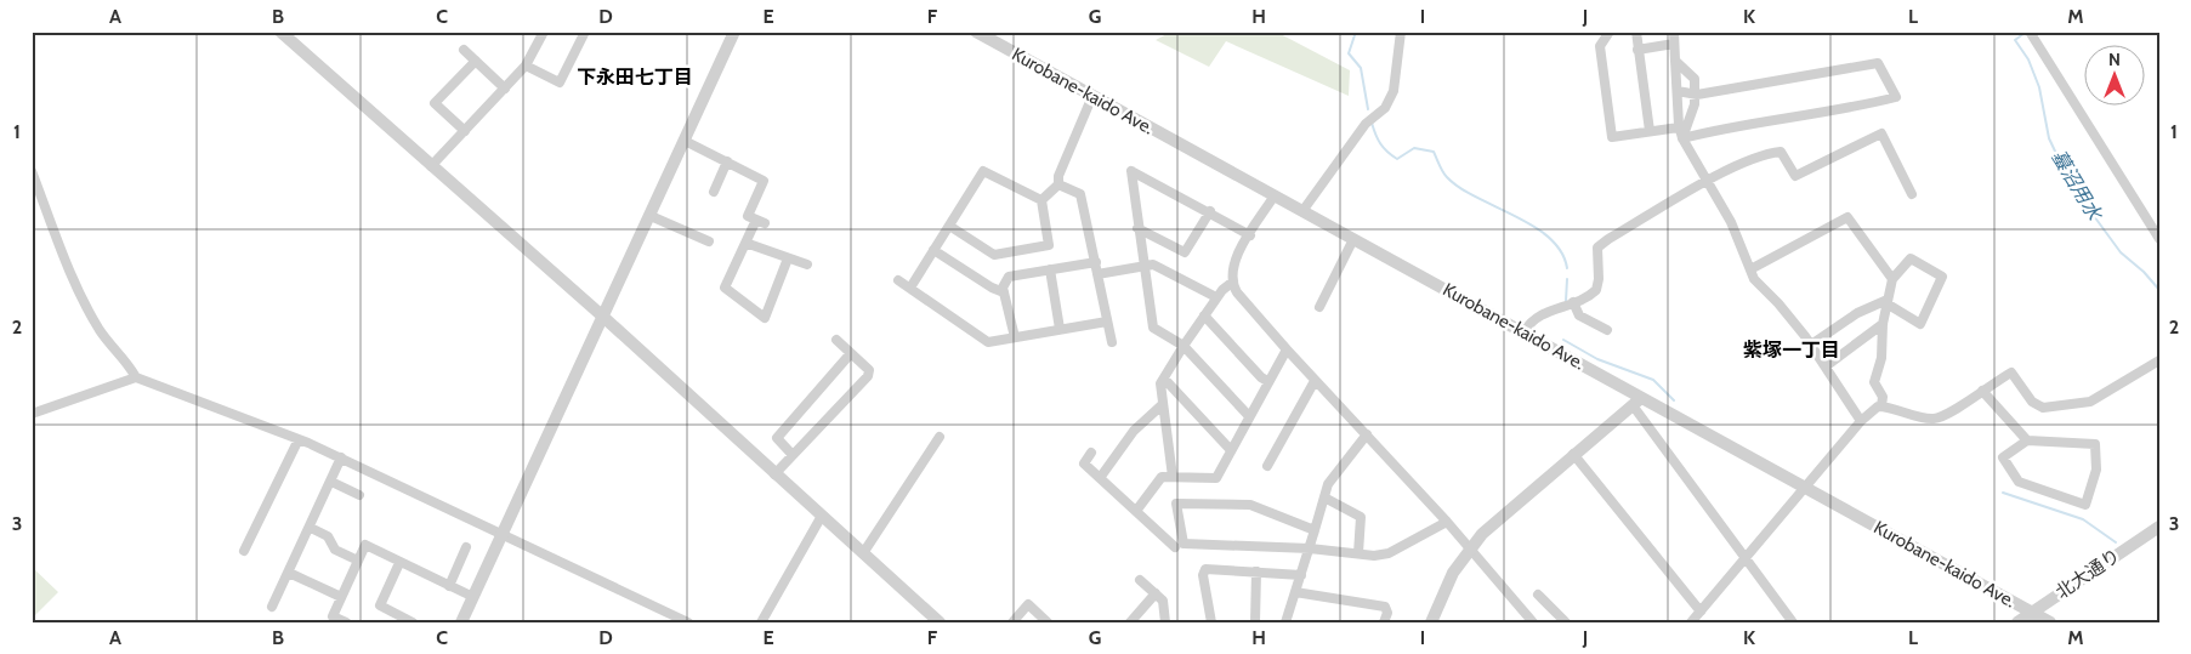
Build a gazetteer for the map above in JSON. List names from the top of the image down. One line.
{"streets":{"street":["Kurobane-kaido Ave.","北大通り"]},"crossings":[["Kurobane-kaido Ave.","北大通り"]],"districts":["下永田七丁目","紫塚一丁目"],"water":["蟇沼用水"],"north":"top","grid":{"columns":["A","B","C","D","E","F","G","H","I","J","K","L","M"],"rows":["1","2","3"]}}
